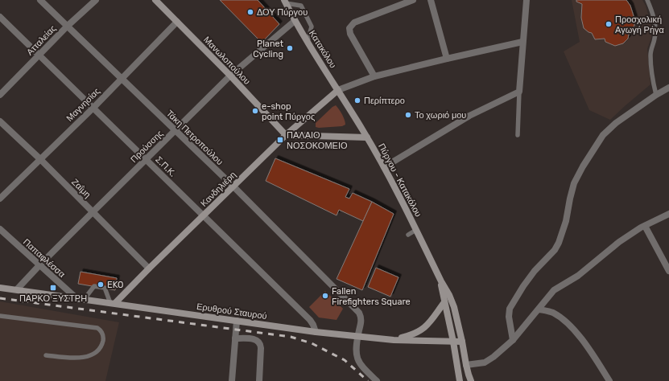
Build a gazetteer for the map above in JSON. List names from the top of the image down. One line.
{"streets":{"main road":["Κατακόλου","Μανωλοπούλου","Πύργου - Κατακόλου","Κανδηλιέρη","Ερυθρού Σταυρού"],"street":["Ατταλείας","Μαγνησίας","Τάκη Πετροπούλου","Προύσσης","Σ.Π.Κ.","Ζαΐμη","Παπαφλέσσα"]},"crossings":[["Ατταλείας","Τάκη Πετροπούλου"],["Ατταλείας","Σ.Π.Κ."],["Κατακόλου","Προύσσης"],["Κατακόλου","Πύργου - Κατακόλου"],["Κατακόλου","Κανδηλιέρη"],["Μανωλοπούλου","Μαγνησίας"],["Μανωλοπούλου","Προύσσης"],["Μανωλοπούλου","Κανδηλιέρη"],["Μαγνησίας","Τάκη Πετροπούλου"],["Μαγνησίας","Σ.Π.Κ."],["Μαγνησίας","Ζαΐμη"],["Τάκη Πετροπούλου","Προύσσης"],["Τάκη Πετροπούλου","Κανδηλιέρη"],["Τάκη Πετροπούλου","Ερυθρού Σταυρού"],["Προύσσης","Σ.Π.Κ."],["Προύσσης","Ζαΐμη"],["Προύσσης","Παπαφλέσσα"],["Προύσσης","Ερυθρού Σταυρού"],["Σ.Π.Κ.","Κανδηλιέρη"],["Σ.Π.Κ.","Ερυθρού Σταυρού"],["Πύργου - Κατακόλου","Κανδηλιέρη"],["Πύργου - Κατακόλου","Ερυθρού Σταυρού"],["Ζαΐμη","Κανδηλιέρη"],["Κανδηλιέρη","Ερυθρού Σταυρού"],["Παπαφλέσσα","Ερυθρού Σταυρού"]],"places":{"other":["ΔΟΥ Πύργου","Προσχολική Αγωγή Ρήγα","Planet Cycling","Περίπτερο","e-shop point Πύργος","Το χωριό μου","EKO","Fallen Firefighters Square"],"transit":["ΠΑΛΑΙΟ ΝΟΣΟΚΟΜΕΙΟ","ΠΑΡΚΟ ΞΥΣΤΡΗ"]}}
